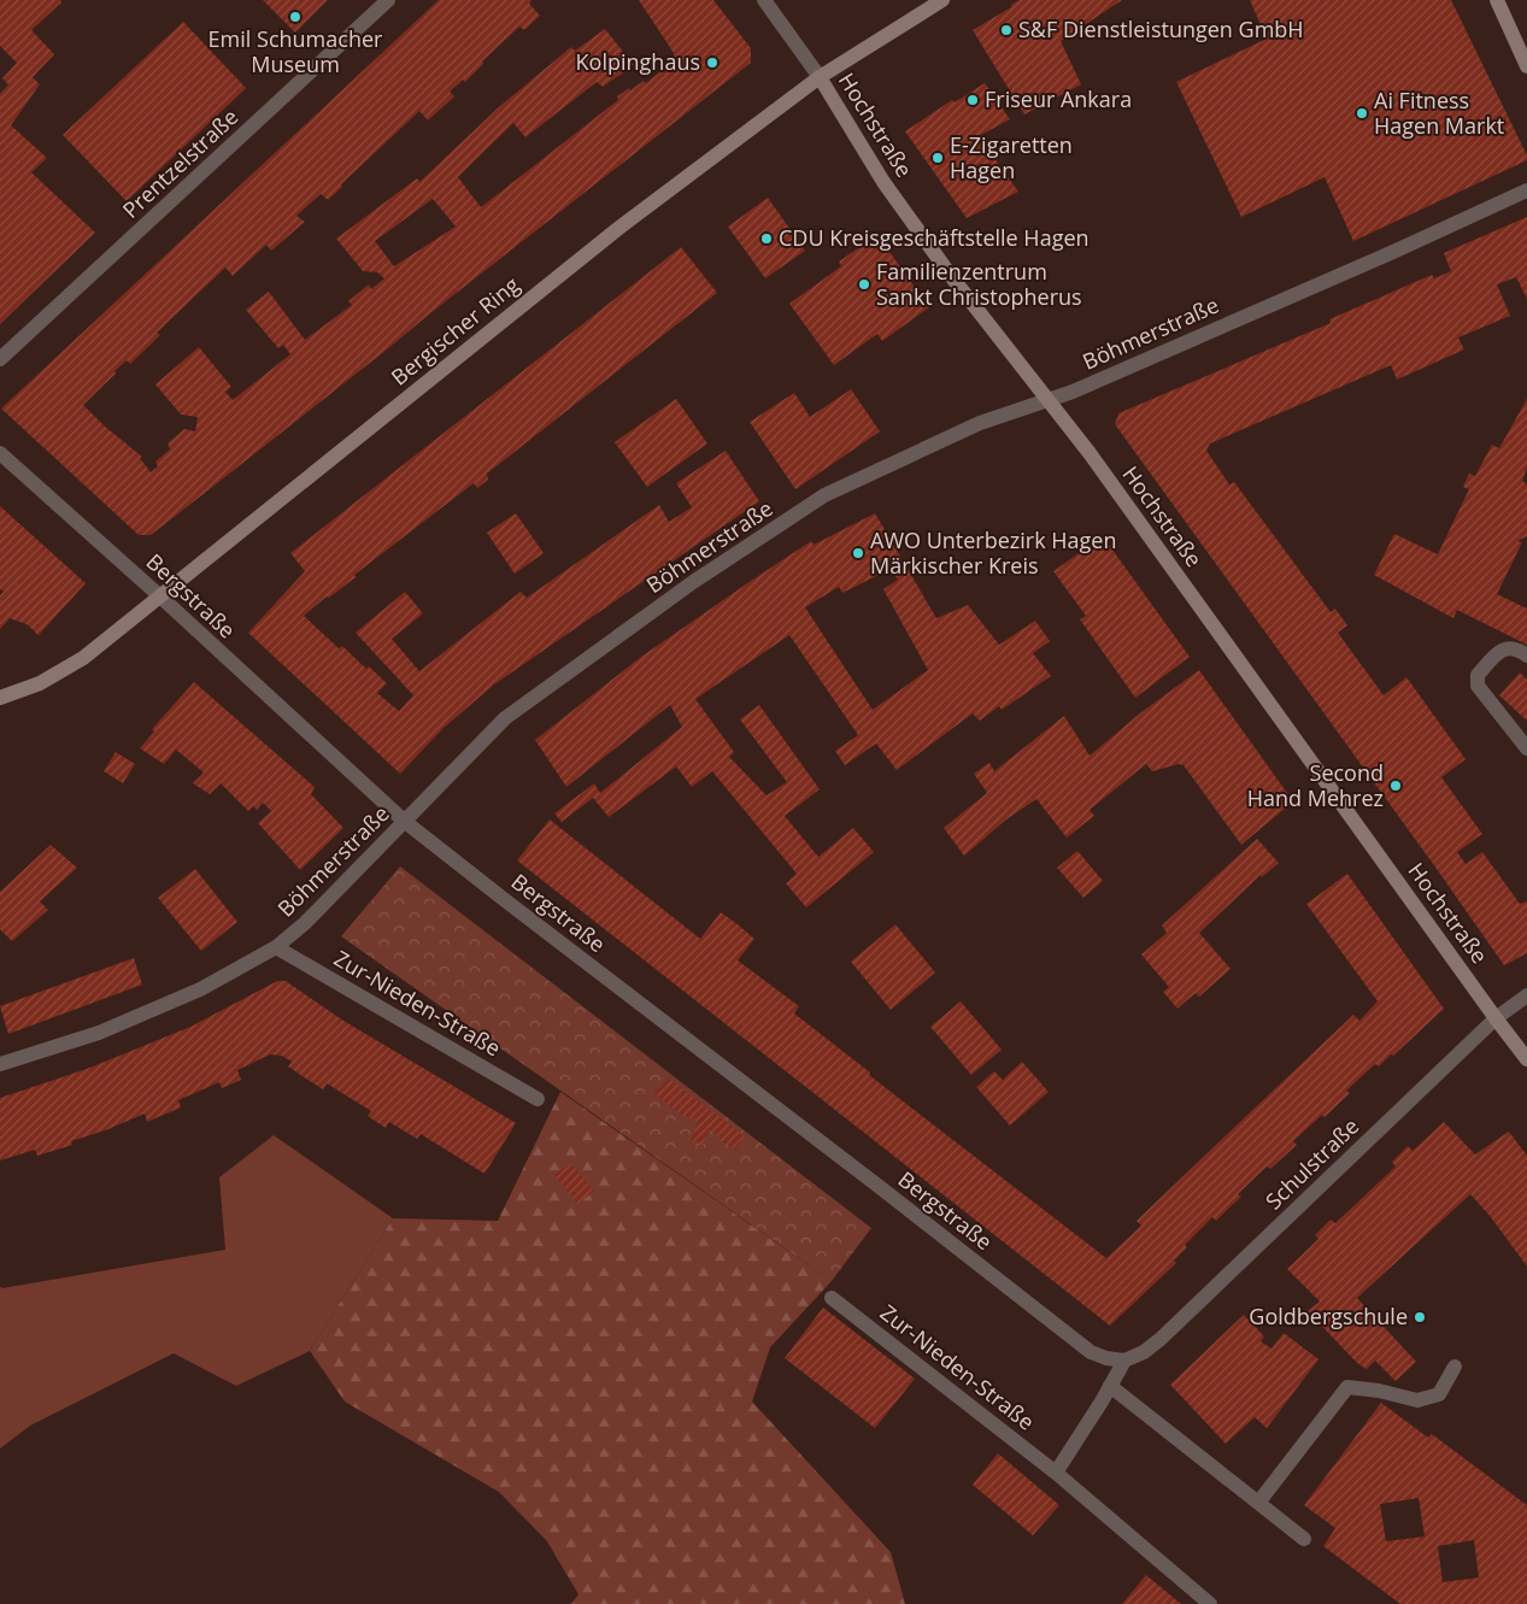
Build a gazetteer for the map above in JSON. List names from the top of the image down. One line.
{"streets":{"street":["Hochstraße","Prentzelstraße","Bergischer Ring","Böhmerstraße","Bergstraße","Zur-Nieden-Straße","Schulstraße"]},"crossings":[["Hochstraße","Bergischer Ring"],["Hochstraße","Böhmerstraße"],["Hochstraße","Schulstraße"],["Bergischer Ring","Bergstraße"],["Böhmerstraße","Bergstraße"],["Böhmerstraße","Zur-Nieden-Straße"],["Bergstraße","Schulstraße"]],"places":["Emil Schumacher Museum","S&F Dienstleistungen GmbH","Kolpinghaus","Friseur Ankara","Ai Fitness Hagen Markt","E-Zigaretten Hagen","CDU Kreisgeschäftstelle Hagen","Familienzentrum Sankt Christopherus","AWO Unterbezirk Hagen Märkischer Kreis","Second Hand Mehrez","Goldbergschule"]}
